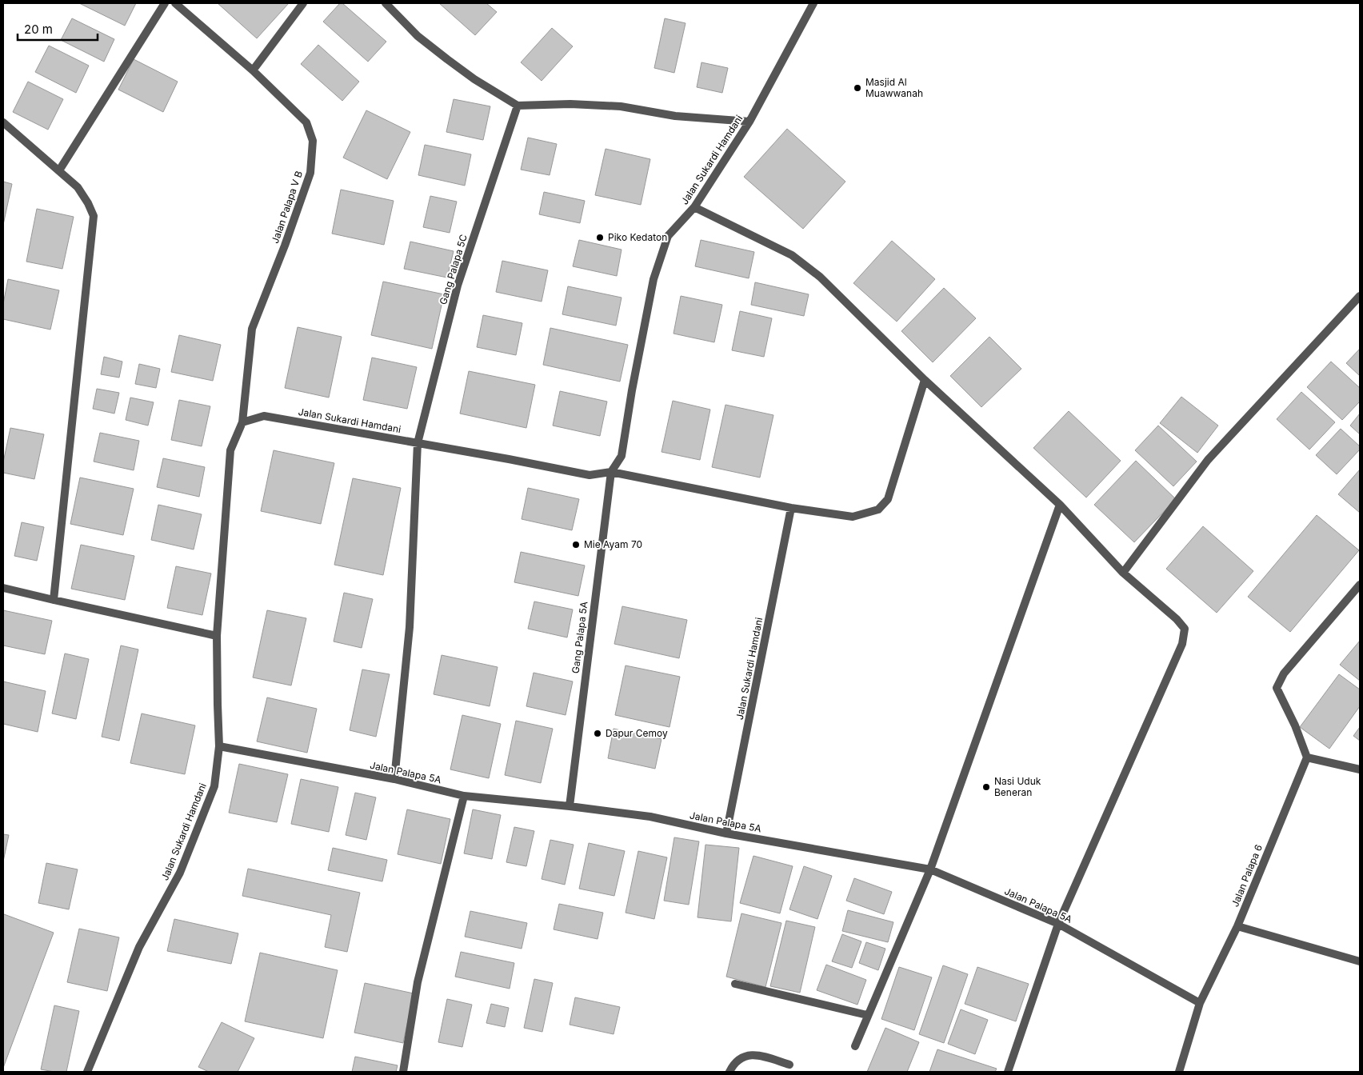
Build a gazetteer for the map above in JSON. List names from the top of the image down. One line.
{"streets":{"street":["Jalan Sukardi Hamdani","Jalan Palapa V B","Gang Palapa 5C","Gang Palapa 5A","Jalan Palapa 5A","Jalan Palapa 6"]},"crossings":[["Jalan Sukardi Hamdani","Jalan Palapa V B"],["Jalan Sukardi Hamdani","Gang Palapa 5C"],["Jalan Sukardi Hamdani","Gang Palapa 5A"],["Jalan Sukardi Hamdani","Jalan Palapa 5A"],["Gang Palapa 5C","Jalan Palapa 5A"],["Gang Palapa 5A","Jalan Palapa 5A"],["Jalan Palapa 5A","Jalan Palapa 6"]],"places":["Masjid Al Muawwanah","Piko Kedaton","Mie Ayam 70","Dapur Cemoy","Nasi Uduk Beneran"],"scale_bar":"20 m"}
